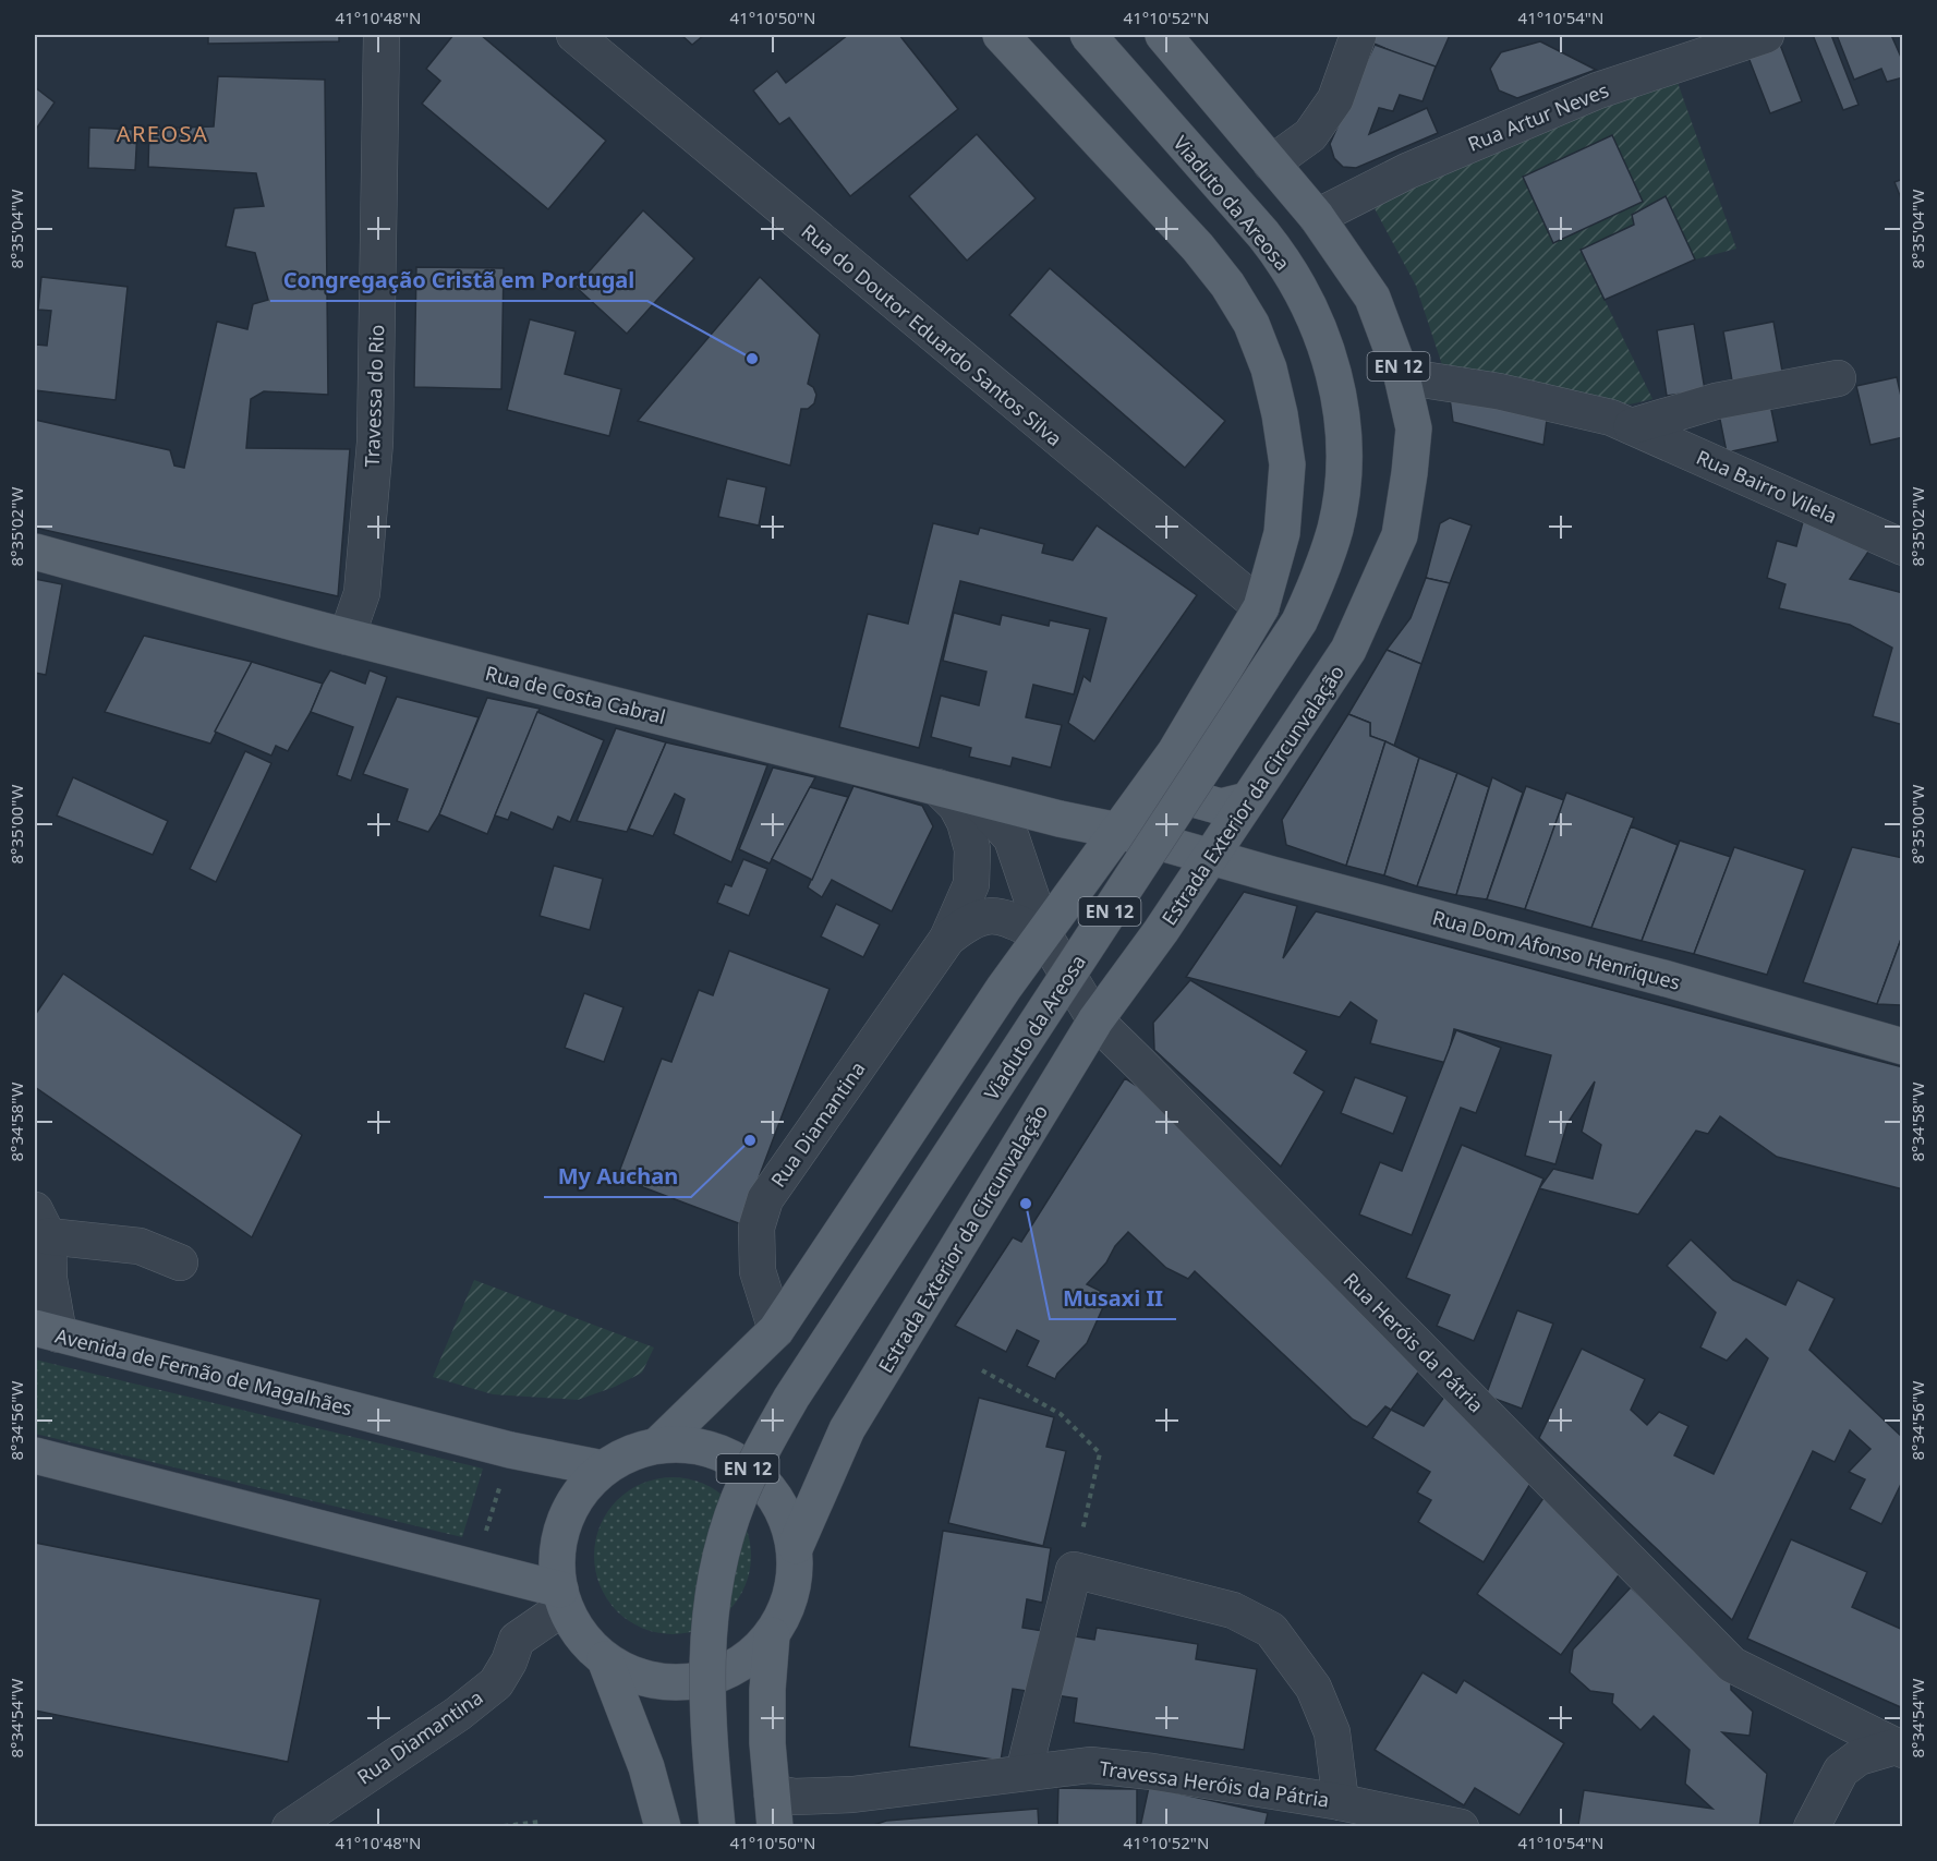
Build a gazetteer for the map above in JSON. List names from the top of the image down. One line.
{"streets":{"main road":["Viaduto da Areosa","EN 12","Rua de Costa Cabral","Estrada Exterior da Circunvalação","Rua Dom Afonso Henriques","Avenida de Fernão de Magalhães"],"street":["Rua Artur Neves","Rua do Doutor Eduardo Santos Silva","Travessa do Rio","Rua Bairro Vilela","Rua Diamantina","Rua Heróis da Pátria","Travessa Heróis da Pátria"]},"crossings":[["Rua Artur Neves","Estrada Exterior da Circunvalação"],["Rua do Doutor Eduardo Santos Silva","EN 12"],["EN 12","Rua de Costa Cabral"],["EN 12","Estrada Exterior da Circunvalação"],["EN 12","Rua Dom Afonso Henriques"],["EN 12","Rua Diamantina"],["EN 12","Rua Heróis da Pátria"],["EN 12","Avenida de Fernão de Magalhães"],["EN 12","Travessa Heróis da Pátria"],["Travessa do Rio","Rua de Costa Cabral"],["Rua Bairro Vilela","Estrada Exterior da Circunvalação"],["Rua de Costa Cabral","Rua Dom Afonso Henriques"],["Rua de Costa Cabral","Rua Diamantina"],["Rua de Costa Cabral","Rua Heróis da Pátria"],["Estrada Exterior da Circunvalação","Rua Dom Afonso Henriques"],["Estrada Exterior da Circunvalação","Rua Heróis da Pátria"],["Rua Diamantina","Rua Heróis da Pátria"]],"districts":["AREOSA"],"places":["Congregação Cristã em Portugal","My Auchan","Musaxi II"],"coordinates":["41°10'48\"N","41°10'50\"N","41°10'52\"N","41°10'54\"N","8°35'04\"W","8°35'02\"W","8°35'00\"W","8°34'58\"W","8°34'56\"W","8°34'54\"W"]}
